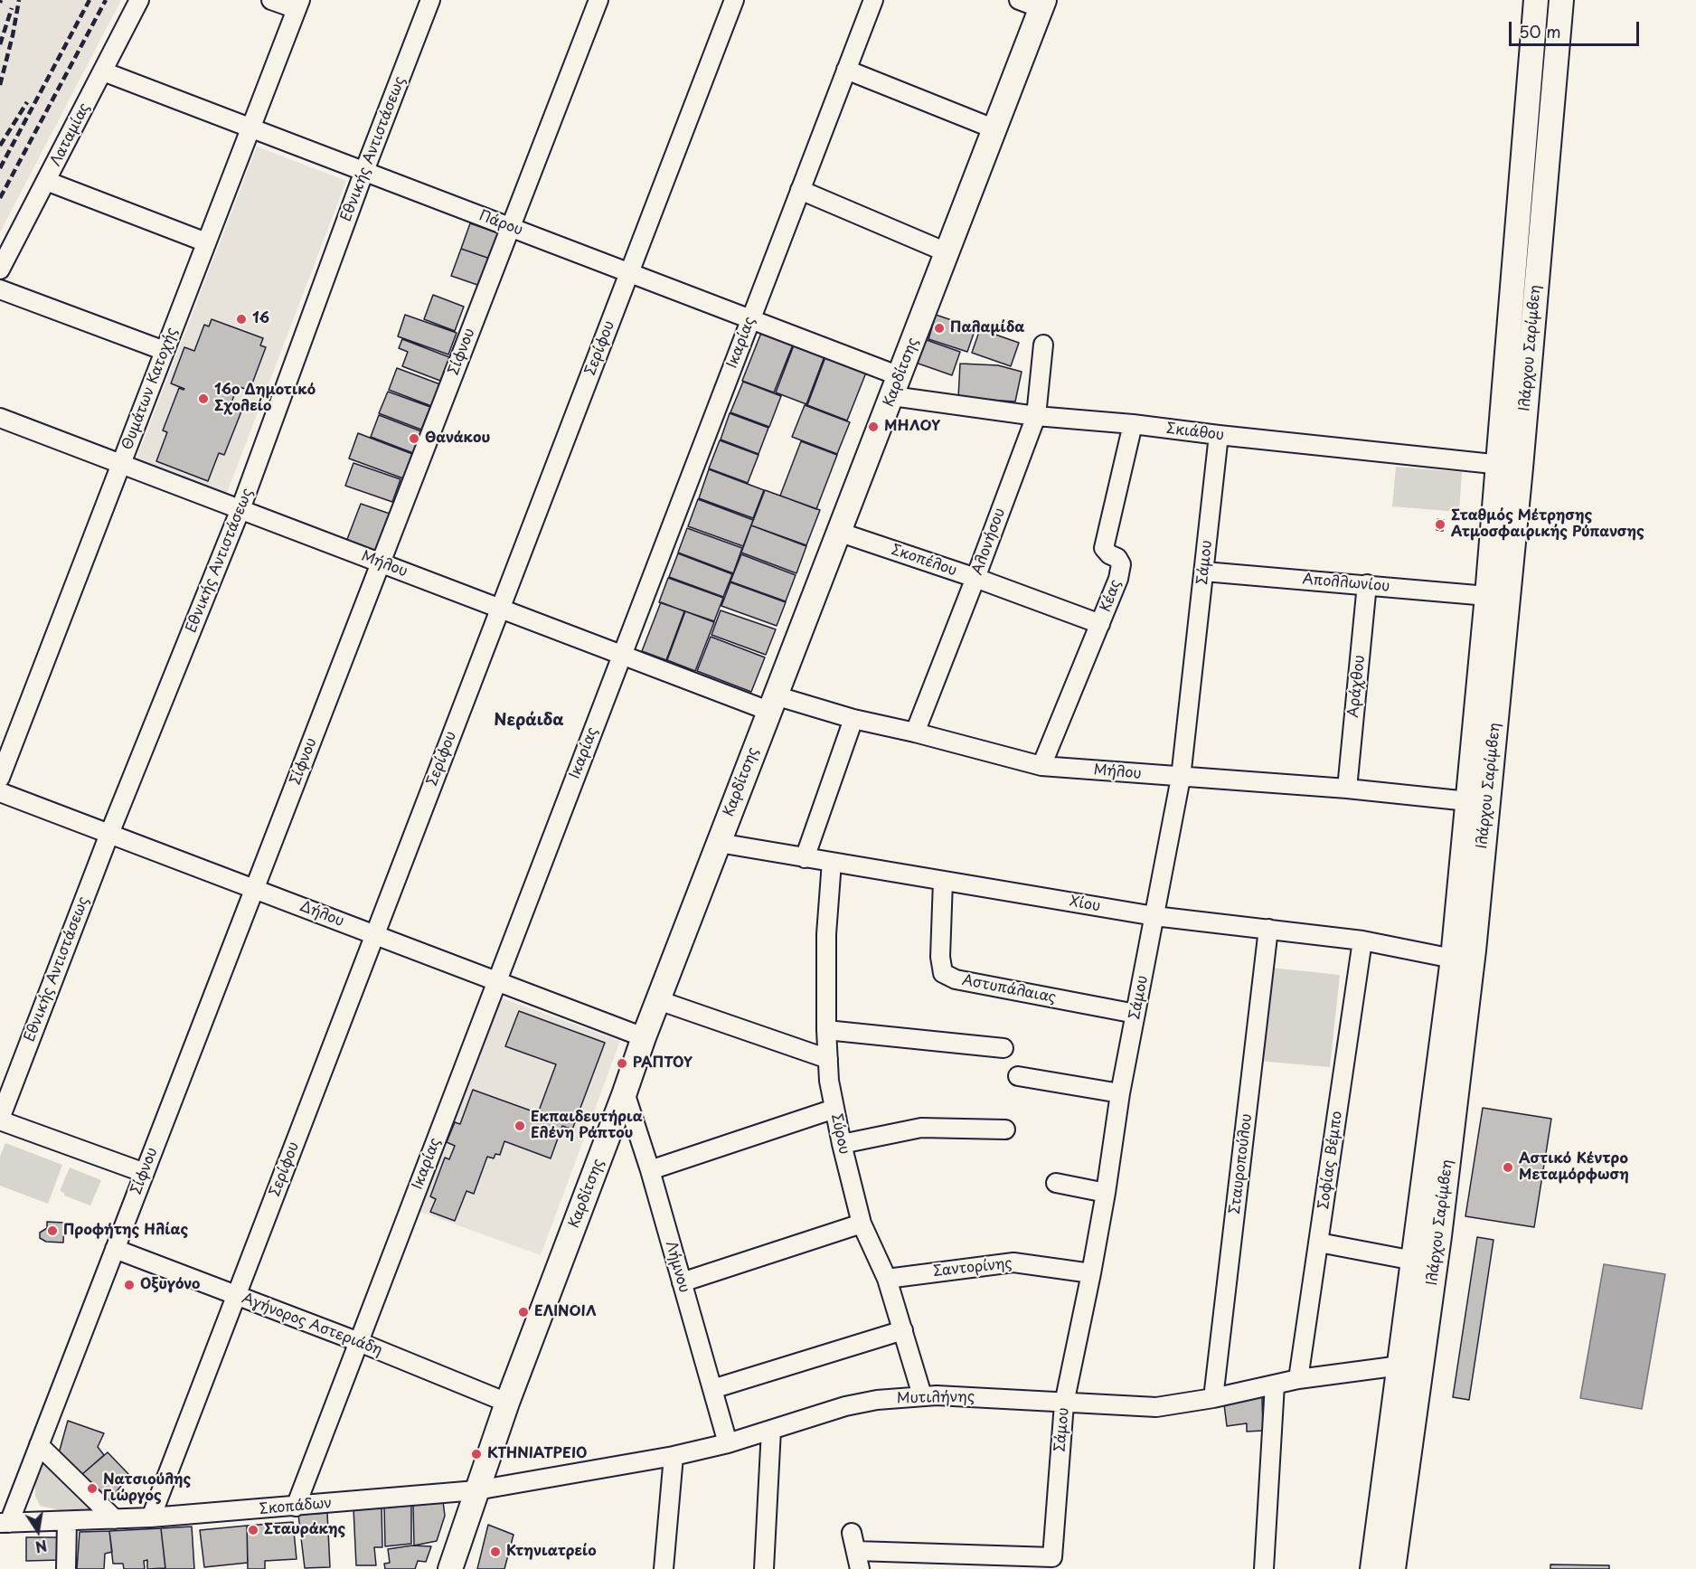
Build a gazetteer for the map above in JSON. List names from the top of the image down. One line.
{"streets":{"main road":["Ιλάρχου Σαρίμβεη","Καρδίτσης"],"street":["Λαταμίας","Εθνικής Αντιστάσεως","Πάρου","Ικαρίας","Σερίφου","Σίφνου","Θυμάτων Κατοχής","Σκιάθου","Αλονήσου","Σκοπέλου","Σάμου","Μήλου","Απολλωνίου","Κέας","Αράχθου","Χίου","Δήλου","Αστυπάλαιας","Σύρου","Σοφίας Βέμπο","Σταυροπούλου","Λήμνου","Σαντορίνης","Αγήνορος Αστεριάδη","Μυτιλήνης","Σκοπάδων"]},"crossings":[["Λαταμίας","Πάρου"],["Εθνικής Αντιστάσεως","Πάρου"],["Εθνικής Αντιστάσεως","Μήλου"],["Εθνικής Αντιστάσεως","Δήλου"],["Πάρου","Ικαρίας"],["Πάρου","Σερίφου"],["Πάρου","Σίφνου"],["Πάρου","Καρδίτσης"],["Πάρου","Θυμάτων Κατοχής"],["Πάρου","Σκιάθου"],["Ικαρίας","Μήλου"],["Ικαρίας","Δήλου"],["Ικαρίας","Αγήνορος Αστεριάδη"],["Ικαρίας","Σκοπάδων"],["Σερίφου","Μήλου"],["Σερίφου","Δήλου"],["Σερίφου","Αγήνορος Αστεριάδη"],["Σερίφου","Σκοπάδων"],["Ιλάρχου Σαρίμβεη","Σκιάθου"],["Ιλάρχου Σαρίμβεη","Μήλου"],["Ιλάρχου Σαρίμβεη","Απολλωνίου"],["Ιλάρχου Σαρίμβεη","Χίου"],["Ιλάρχου Σαρίμβεη","Μυτιλήνης"],["Σίφνου","Μήλου"],["Σίφνου","Δήλου"],["Σίφνου","Αγήνορος Αστεριάδη"],["Σίφνου","Σκοπάδων"],["Καρδίτσης","Σκιάθου"],["Καρδίτσης","Σκοπέλου"],["Καρδίτσης","Μήλου"],["Καρδίτσης","Χίου"],["Καρδίτσης","Δήλου"],["Καρδίτσης","Λήμνου"],["Καρδίτσης","Αγήνορος Αστεριάδη"],["Καρδίτσης","Μυτιλήνης"],["Καρδίτσης","Σκοπάδων"],["Θυμάτων Κατοχής","Μήλου"],["Σκιάθου","Αλονήσου"],["Σκιάθου","Σάμου"],["Σκιάθου","Κέας"],["Αλονήσου","Σκοπέλου"],["Αλονήσου","Μήλου"],["Σκοπέλου","Κέας"],["Σάμου","Μήλου"],["Σάμου","Απολλωνίου"],["Σάμου","Χίου"],["Σάμου","Αστυπάλαιας"],["Σάμου","Σαντορίνης"],["Σάμου","Μυτιλήνης"],["Μήλου","Κέας"],["Μήλου","Αράχθου"],["Απολλωνίου","Αράχθου"],["Χίου","Αστυπάλαιας"],["Χίου","Σύρου"],["Χίου","Σοφίας Βέμπο"],["Χίου","Σταυροπούλου"],["Σύρου","Σαντορίνης"],["Σύρου","Μυτιλήνης"],["Σοφίας Βέμπο","Μυτιλήνης"],["Σταυροπούλου","Μυτιλήνης"],["Λήμνου","Μυτιλήνης"],["Μυτιλήνης","Σκοπάδων"]],"districts":["Νεράιδα"],"places":["16","Παλαμίδα","16o Δημοτικό Σχολείο","ΜΗΛΟΥ","Θανάκου","Σταθμός Μέτρησης Ατμοσφαιρικής Ρύπανσης","ΡΑΠΤΟΥ","Εκπαιδευτήρια Ελένη Ράπτου","Αστικό Κέντρο Μεταμόρφωση","Προφήτης Ηλίας","Οξυγόνο","ΕΛΙΝΟΙΛ","ΚΤΗΝΙΑΤΡΕΙΟ","Νατσιούλης Γιώργος","Σταυράκης","Κτηνιατρείο"],"scale_bar":"50 m","north":"bottom"}
